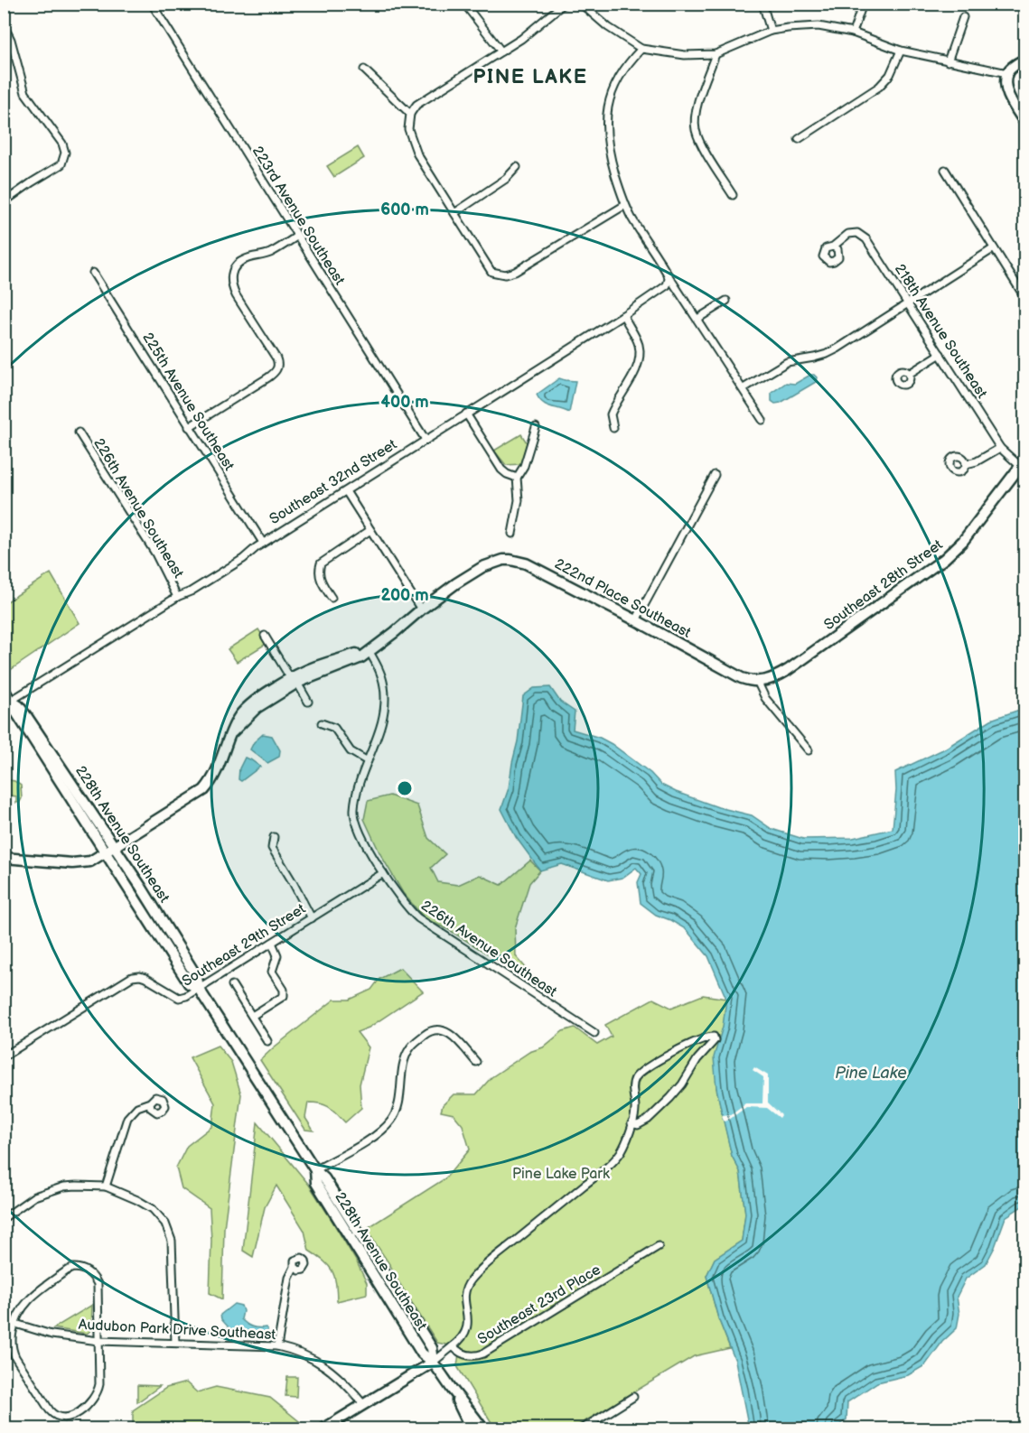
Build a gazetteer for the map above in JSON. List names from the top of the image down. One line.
{"streets":{"street":["223rd Avenue Southeast","218th Avenue Southeast","225th Avenue Southeast","Southeast 32nd Street","226th Avenue Southeast","Southeast 28th Street","222nd Place Southeast","228th Avenue Southeast","Southeast 29th Street","Southeast 23rd Place","Audubon Park Drive Southeast"]},"crossings":[["223rd Avenue Southeast","Southeast 32nd Street"],["218th Avenue Southeast","Southeast 28th Street"],["225th Avenue Southeast","Southeast 32nd Street"],["Southeast 32nd Street","226th Avenue Southeast"],["Southeast 32nd Street","228th Avenue Southeast"],["226th Avenue Southeast","Southeast 29th Street"],["Southeast 28th Street","222nd Place Southeast"],["228th Avenue Southeast","Southeast 29th Street"]],"districts":["PINE LAKE"],"water":["Pine Lake"],"parks":["Pine Lake Park"],"rings":["600 m","400 m","200 m"]}
